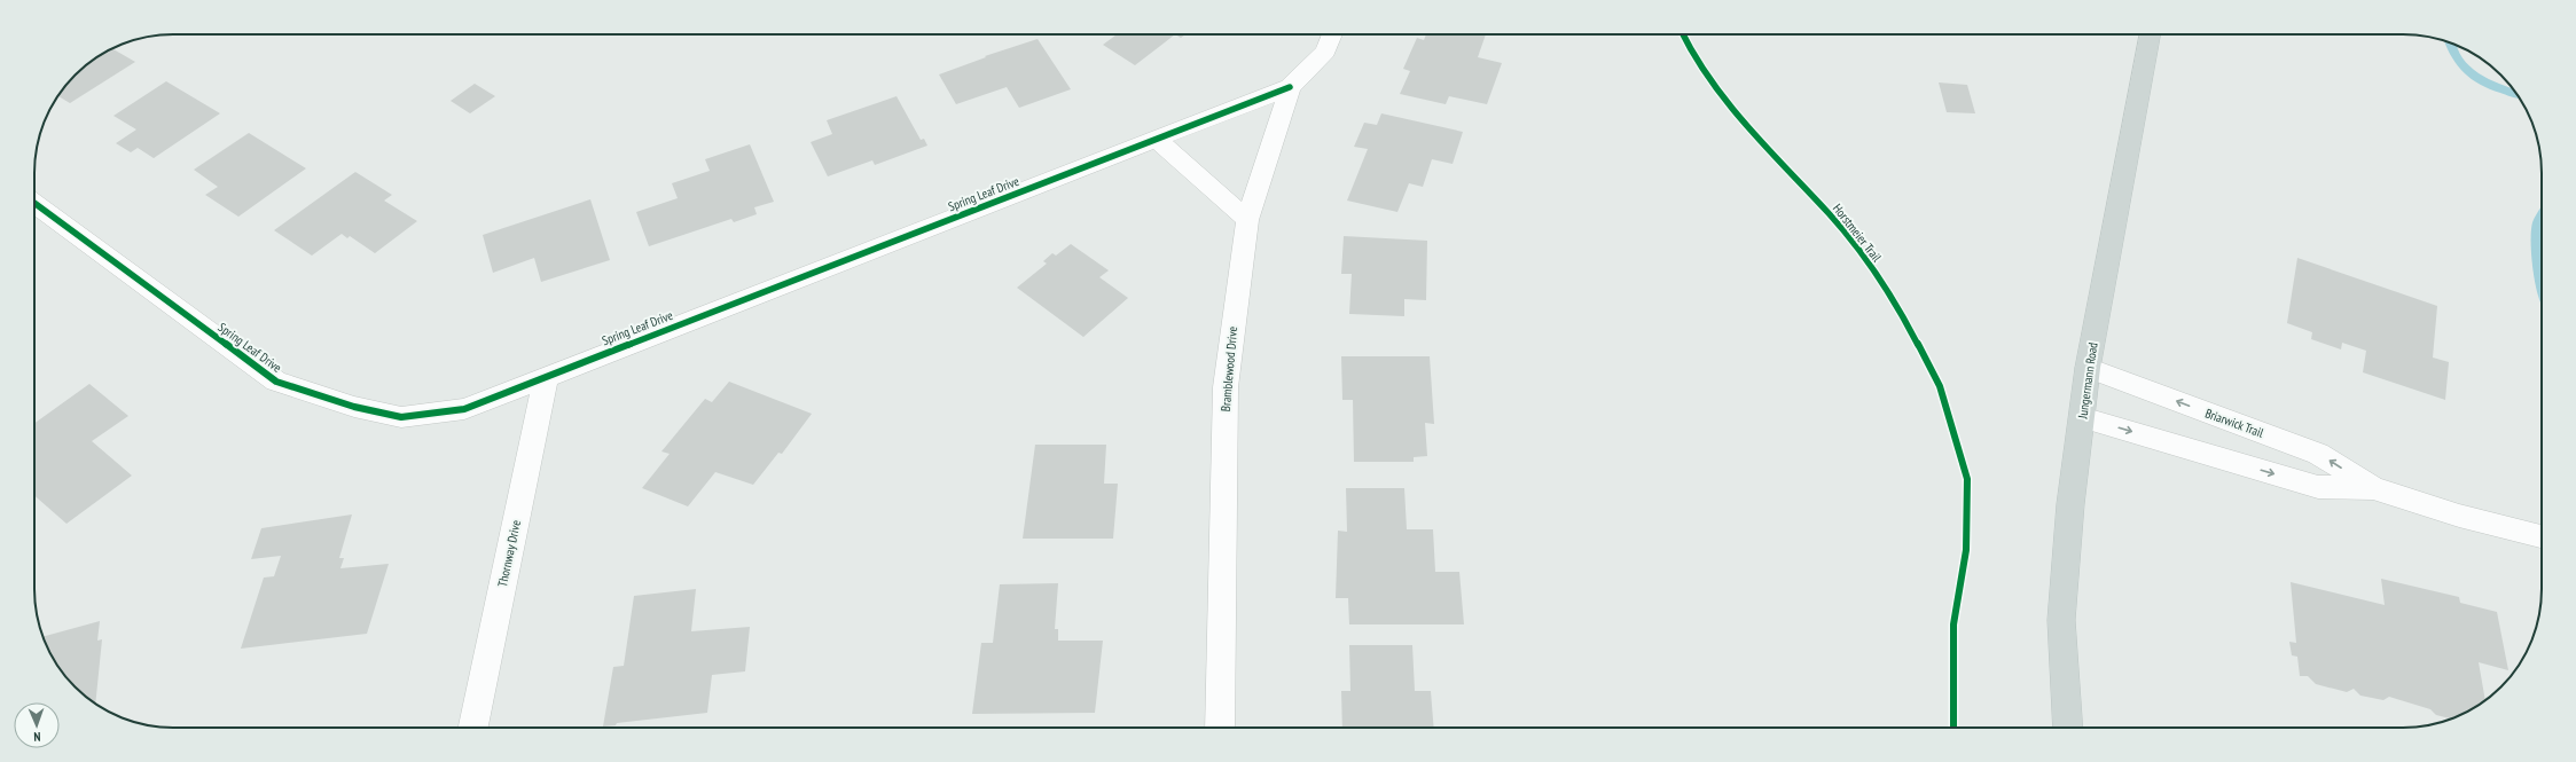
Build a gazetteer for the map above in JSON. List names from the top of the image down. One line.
{"streets":{"main road":["Jungermann Road"],"street":["Spring Leaf Drive","Bramblewood Drive","Briarwick Trail","Thornway Drive"],"cycle path":["Horstmeier Trail"]},"crossings":[["Spring Leaf Drive","Bramblewood Drive"],["Spring Leaf Drive","Thornway Drive"],["Jungermann Road","Briarwick Trail"]],"north":"bottom"}
